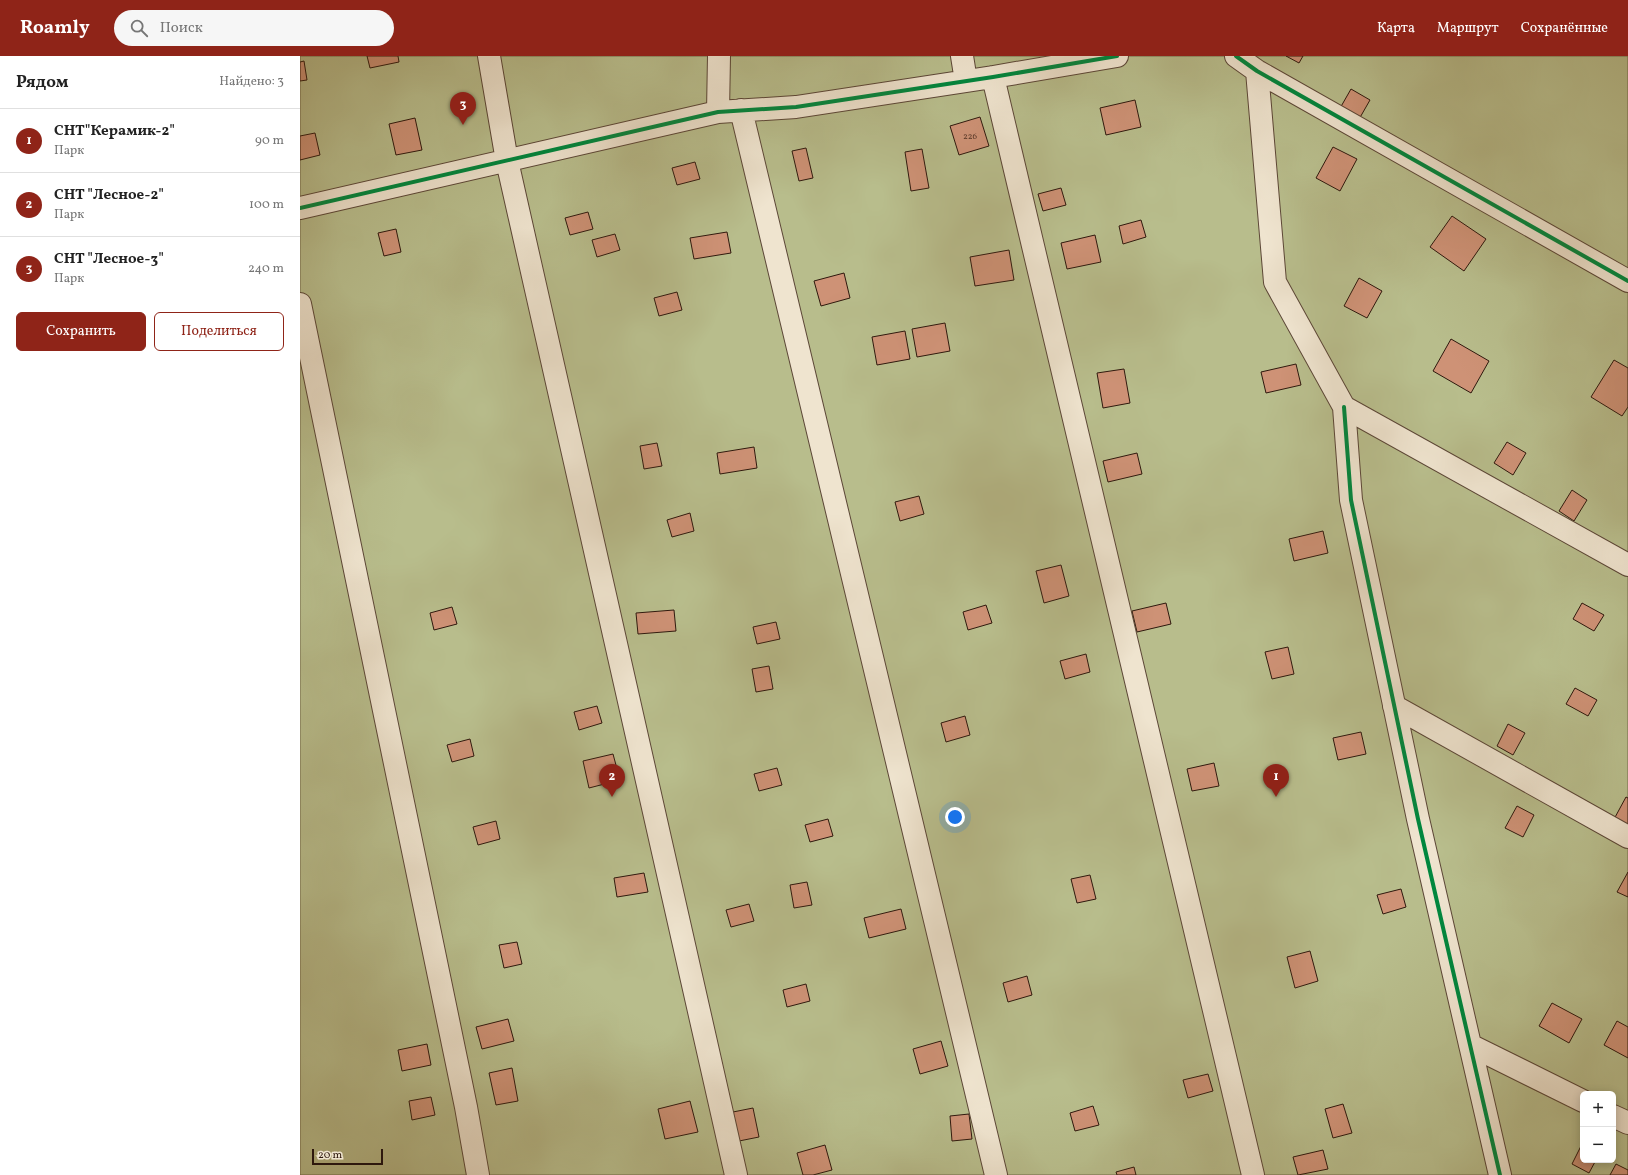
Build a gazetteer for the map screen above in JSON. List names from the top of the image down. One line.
{"house_numbers":["226"],"scale_bar":"20 m","page":{"header":"Roamly","search":"Поиск","nav":["Карта","Маршрут","Сохранённые"],"heading":["Рядом","Найдено: 3"],"pins":["3","1","2"],"list":[{"mark":"1","name":"СНТ\"Керамик-2\"","note":"Парк","value":"90 m"},{"mark":"2","name":"СНТ \"Лесное-2\"","note":"Парк","value":"100 m"},{"mark":"3","name":"СНТ \"Лесное-3\"","note":"Парк","value":"240 m"}],"buttons":["Сохранить","Поделиться"],"map_buttons":["+","−"],"scale":"20 m"}}
